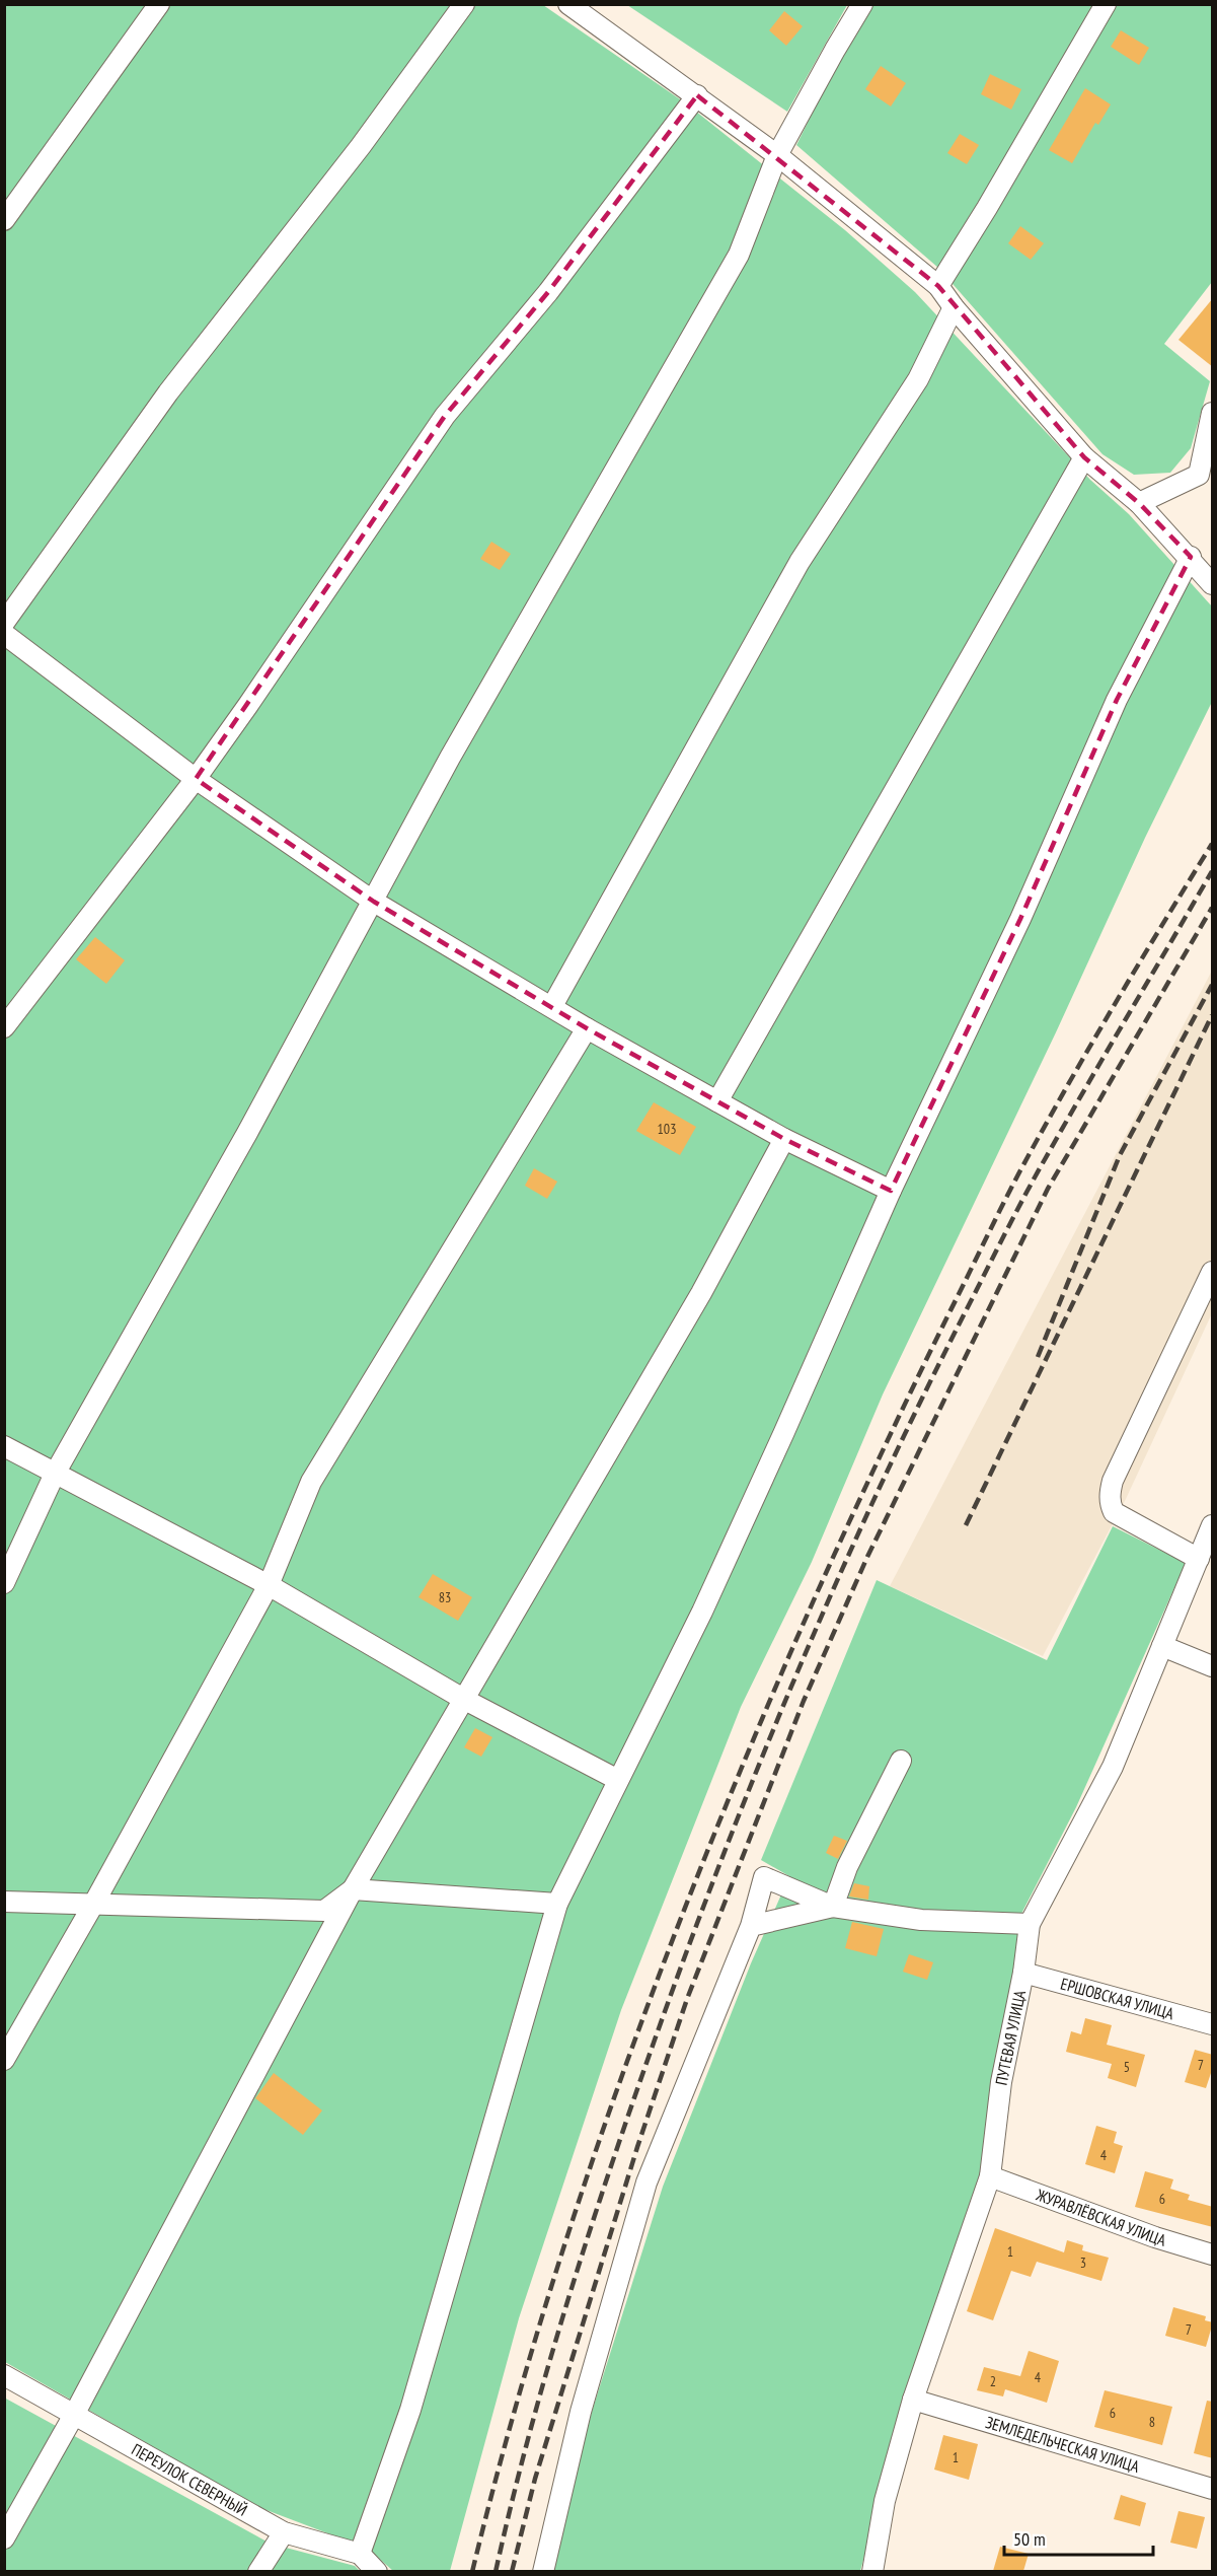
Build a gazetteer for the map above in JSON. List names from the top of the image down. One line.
{"streets":{"street":["ЕРШОВСКАЯ УЛИЦА","ПУТЕВАЯ УЛИЦА","ЖУРАВЛЁВСКАЯ УЛИЦА","ЗЕМЛЕДЕЛЬЧЕСКАЯ УЛИЦА","ПЕРЕУЛОК СЕВЕРНЫЙ"]},"crossings":[["ЕРШОВСКАЯ УЛИЦА","ПУТЕВАЯ УЛИЦА"],["ПУТЕВАЯ УЛИЦА","ЖУРАВЛЁВСКАЯ УЛИЦА"],["ПУТЕВАЯ УЛИЦА","ЗЕМЛЕДЕЛЬЧЕСКАЯ УЛИЦА"]],"house_numbers":["103","83","7","5","4","6","1","3","7","4","2","6","8","1"],"scale_bar":"50 m"}
